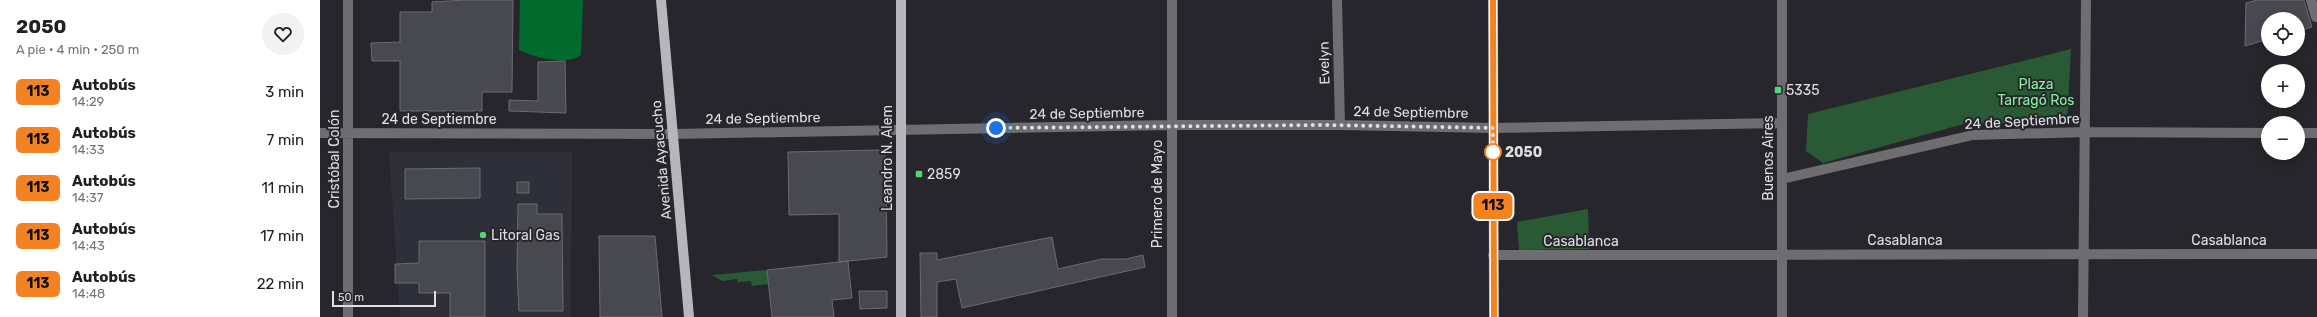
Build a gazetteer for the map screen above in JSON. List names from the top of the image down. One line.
{"streets":{"main road":["Leandro N. Alem","Avenida Ayacucho"],"street":["Evelyn","24 de Septiembre","Buenos Aires","Cristóbal Colón","Primero de Mayo","Casablanca"]},"crossings":[["Evelyn","24 de Septiembre"],["24 de Septiembre","Leandro N. Alem"],["24 de Septiembre","Buenos Aires"],["24 de Septiembre","Cristóbal Colón"],["24 de Septiembre","Avenida Ayacucho"],["24 de Septiembre","Primero de Mayo"],["Buenos Aires","Casablanca"]],"parks":["Plaza Tarragó Ros"],"places":{"transit":["5335","2859"],"other":["2050","Litoral Gas"]},"lines":["bus line 113"],"scale_bar":"50 m","page":{"heading":["2050","A pie · 4 min · 250 m"],"on_map":"113","map_buttons":["+","−"],"list":[{"mark":"113","name":"Autobús","note":"14:29","value":"3 min"},{"mark":"113","name":"Autobús","note":"14:33","value":"7 min"},{"mark":"113","name":"Autobús","note":"14:37","value":"11 min"},{"mark":"113","name":"Autobús","note":"14:43","value":"17 min"},{"mark":"113","name":"Autobús","note":"14:48","value":"22 min"}],"scale":"50 m"}}
